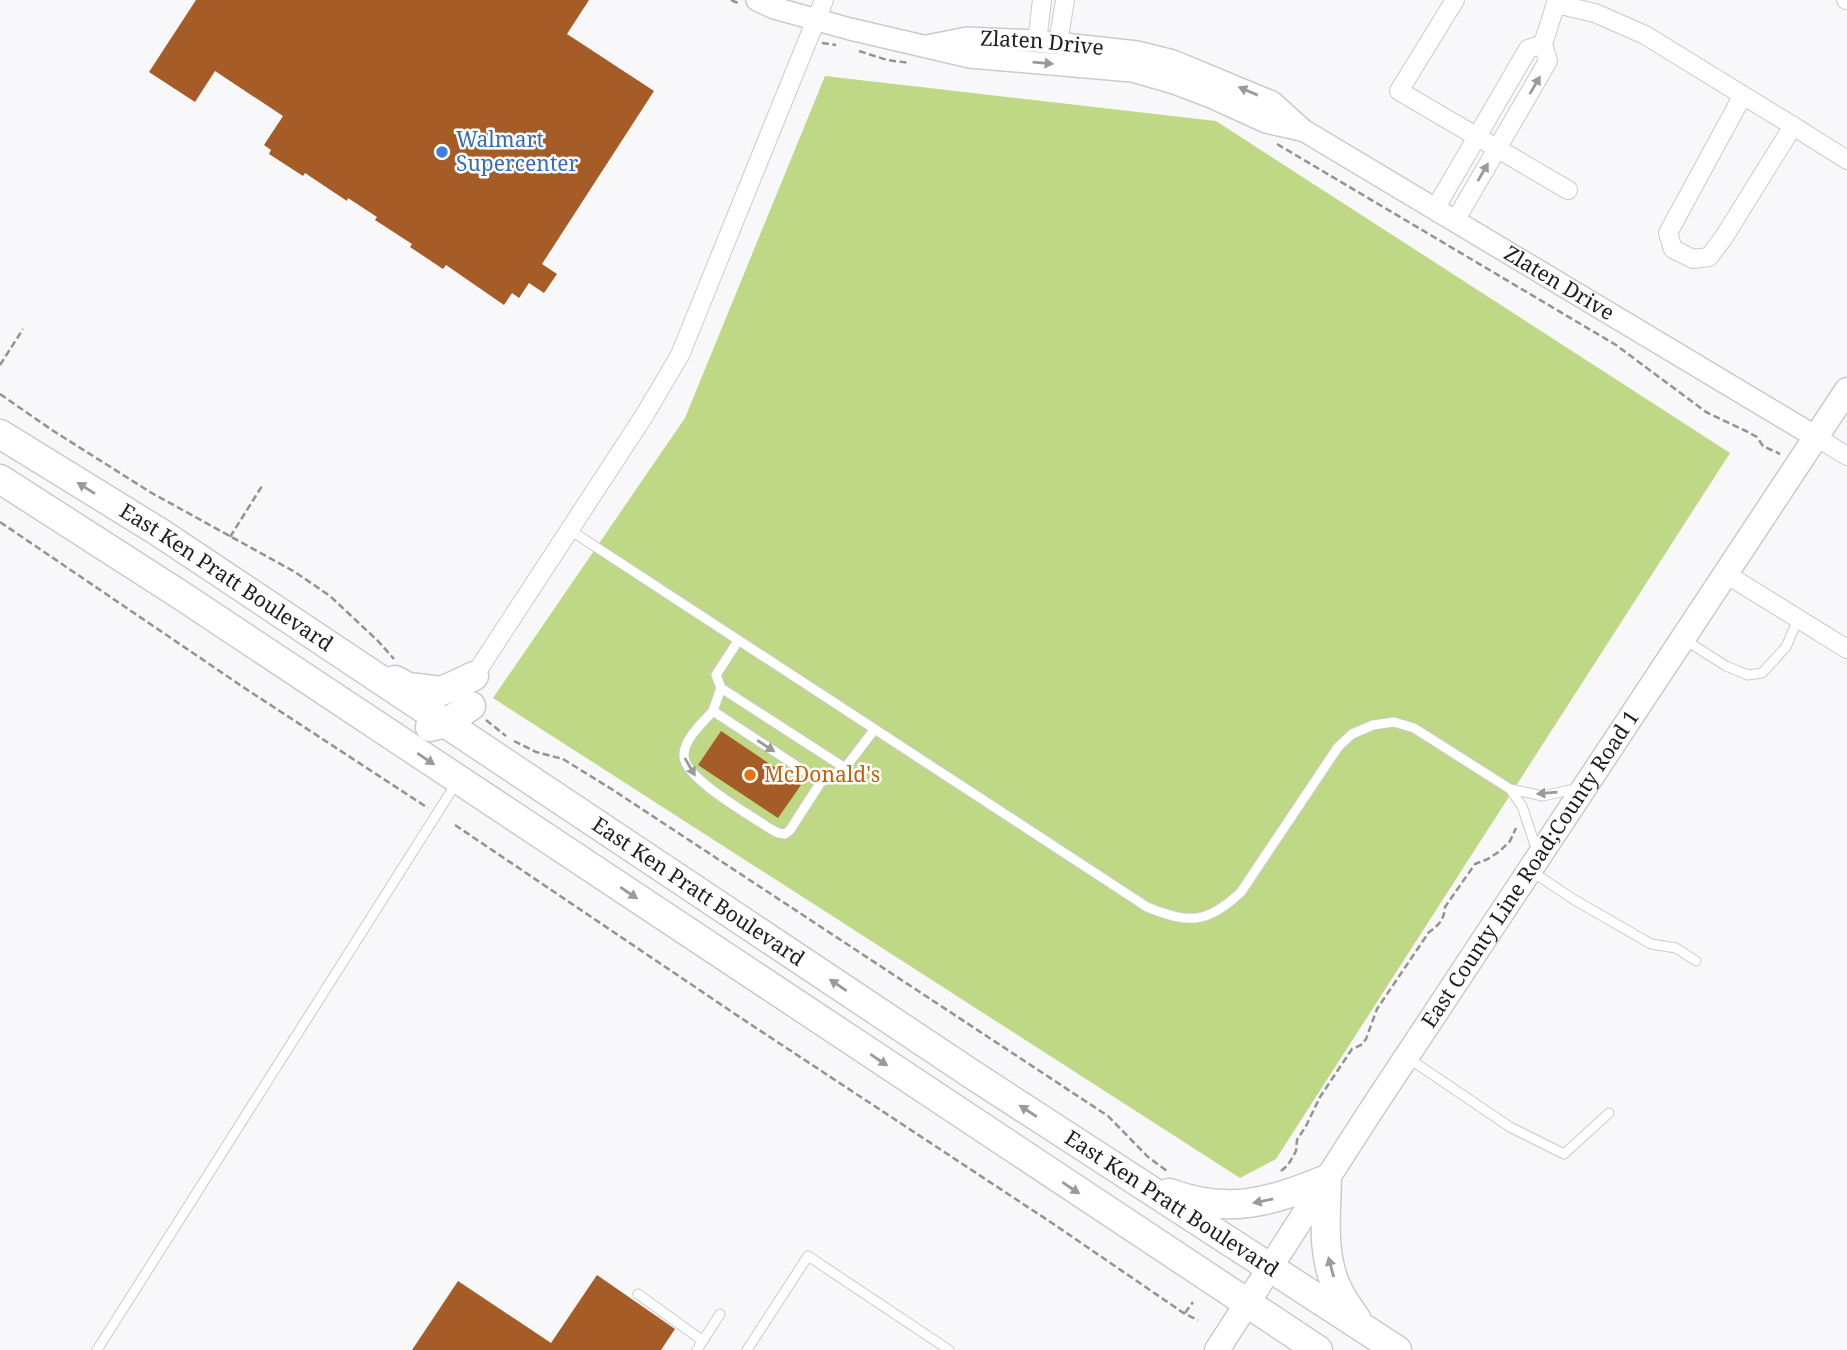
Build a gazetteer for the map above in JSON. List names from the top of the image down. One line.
{"streets":{"highway":["East Ken Pratt Boulevard"],"main road":["East County Line Road;County Road 1"],"street":["Zlaten Drive"]},"crossings":[["Zlaten Drive","East County Line Road;County Road 1"],["East Ken Pratt Boulevard","East County Line Road;County Road 1"]],"places":["Walmart Supercenter","McDonald's"]}
